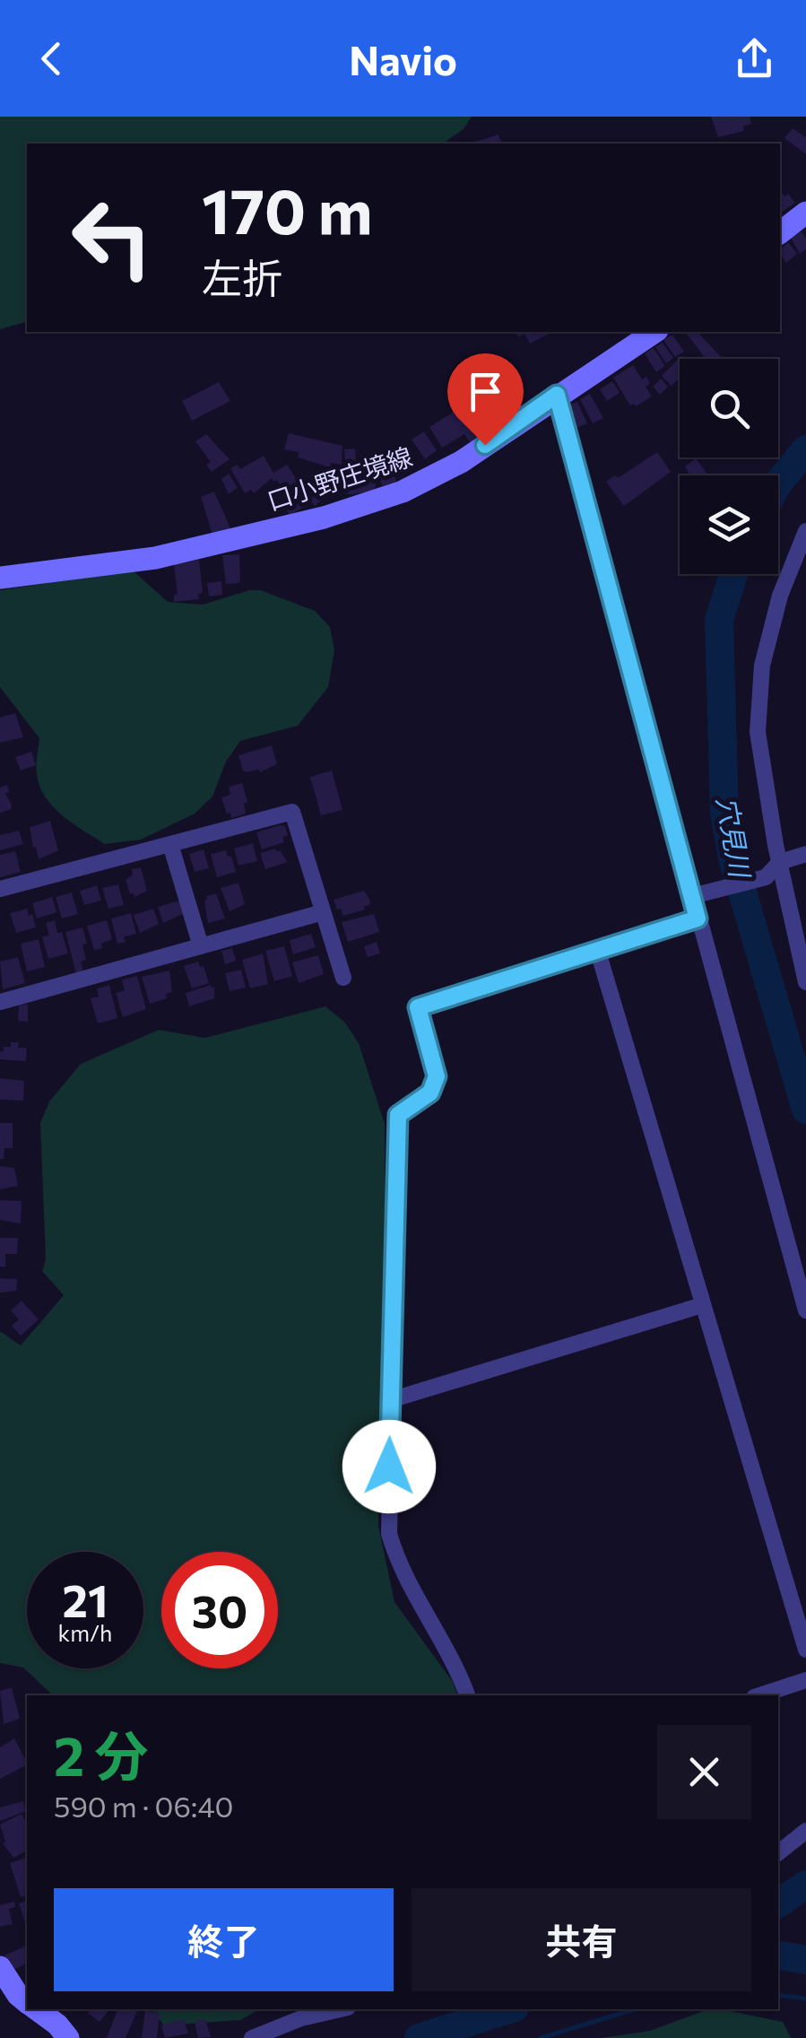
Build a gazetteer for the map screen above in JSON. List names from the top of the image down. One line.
{"streets":{"main road":["口小野庄境線"]},"water":["穴見川"],"page":{"header":"Navio","turn":["170 m","左折"],"speed":"21 km/h","limit":"30","heading":["2 分","590 m · 06:40"],"buttons":["終了","共有"]}}
